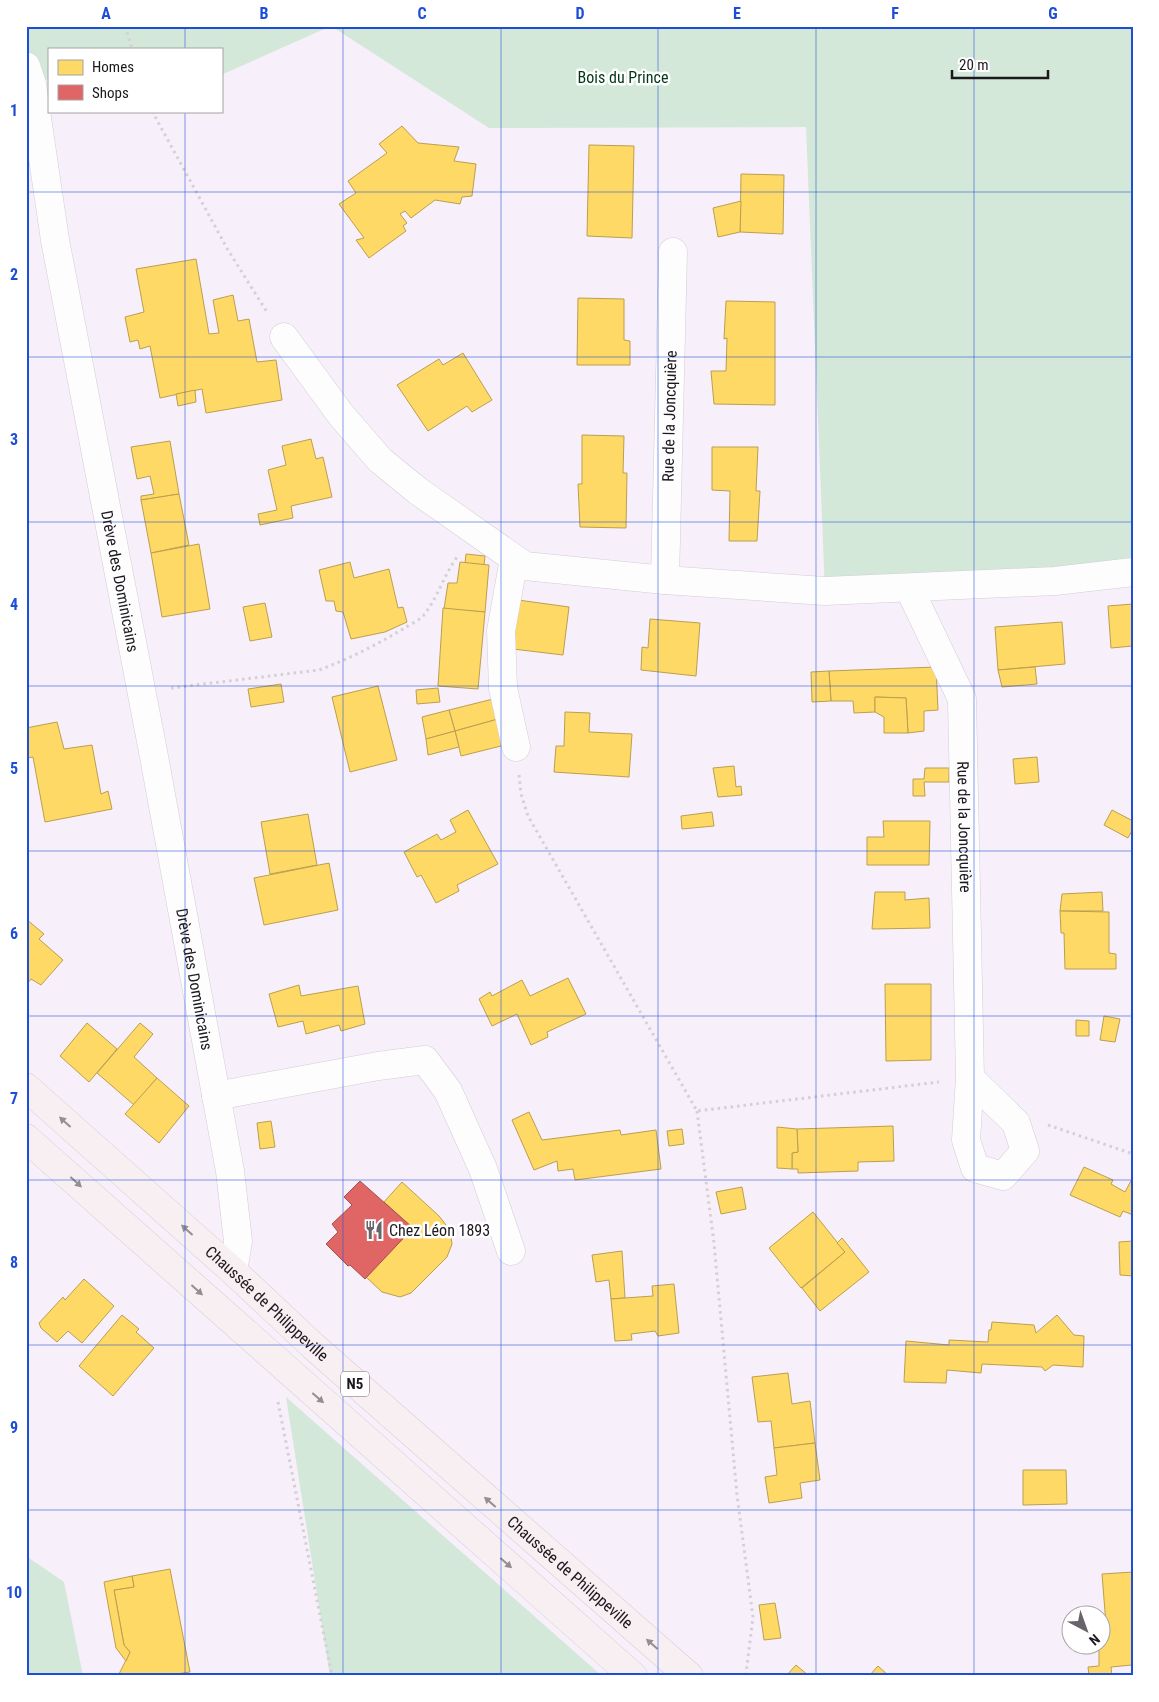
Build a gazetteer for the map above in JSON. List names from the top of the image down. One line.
{"streets":{"main road":["Chaussée de Philippeville","N5"],"street":["Rue de la Joncquière","Drève des Dominicains"]},"crossings":[["Drève des Dominicains","Chaussée de Philippeville"]],"parks":["Bois du Prince"],"places":{"restaurant":["Chez Léon 1893"]},"legend":["Homes","Shops"],"scale_bar":"20 m","north":"bottom right","grid":{"columns":["A","B","C","D","E","F","G"],"rows":["1","2","3","4","5","6","7","8","9","10"]}}
